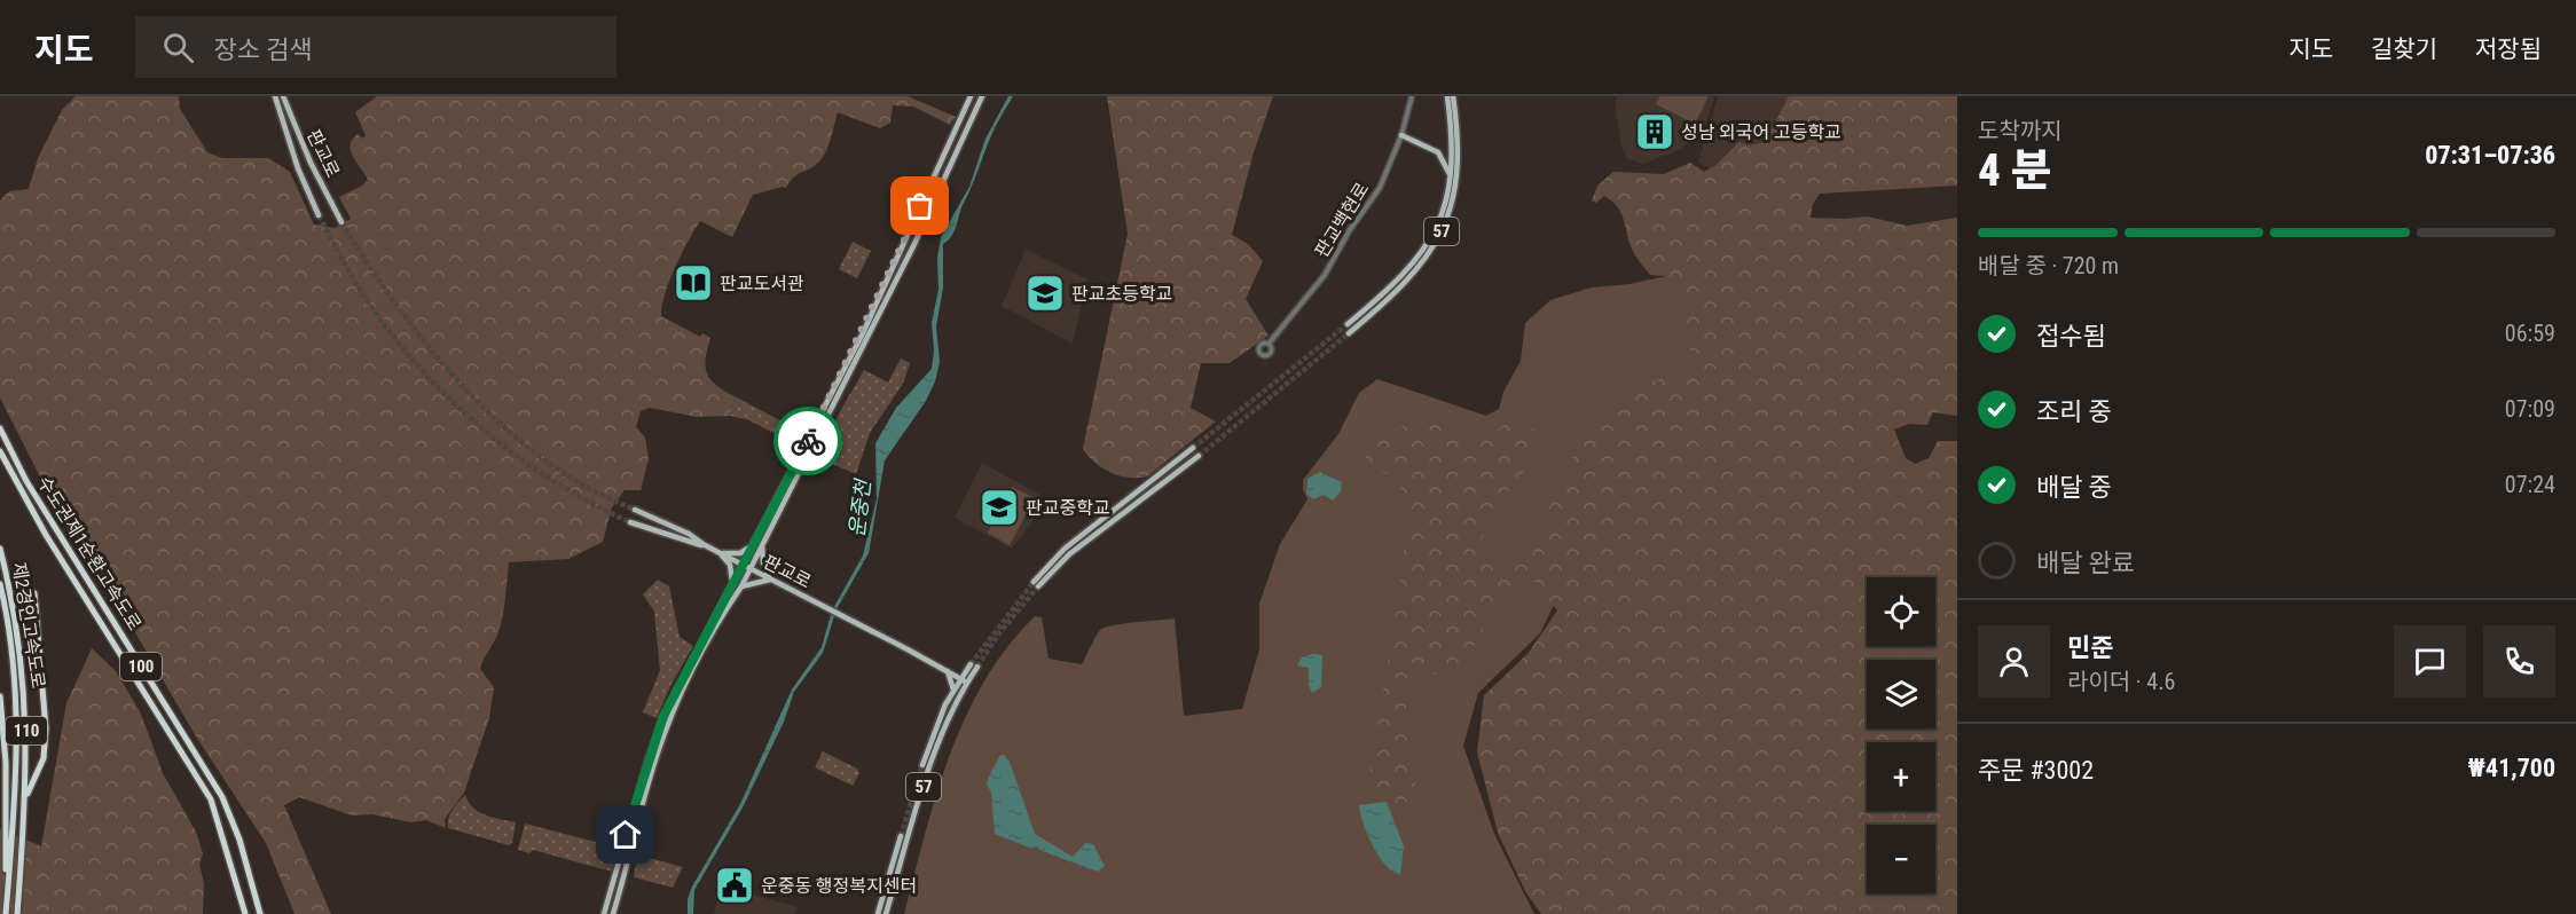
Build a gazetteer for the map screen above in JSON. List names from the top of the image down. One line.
{"streets":{"highway":["수도권제1순환고속도로","제2경인고속도로","100","110"],"main road":["판교로","57"],"street":["판교백현로"]},"crossings":[["판교로","57"]],"water":["운중천"],"places":{"building":["성남 외국어 고등학교"],"library":["판교도서관"],"school or university":["판교초등학교","판교중학교"],"public building":["운중동 행정복지센터"]},"page":{"header":"지도","search":"장소 검색","nav":["지도","길찾기","저장됨"],"heading":["4 분","도착까지","07:31–07:36"],"panel":["민준","라이더 · 4.6","주문 #3002","₩41,700"],"bar":"배달 중 · 720 m","list":[["접수됨","06:59"],["조리 중","07:09"],["배달 중","07:24"],"배달 완료"],"map_buttons":["+","−"]}}
